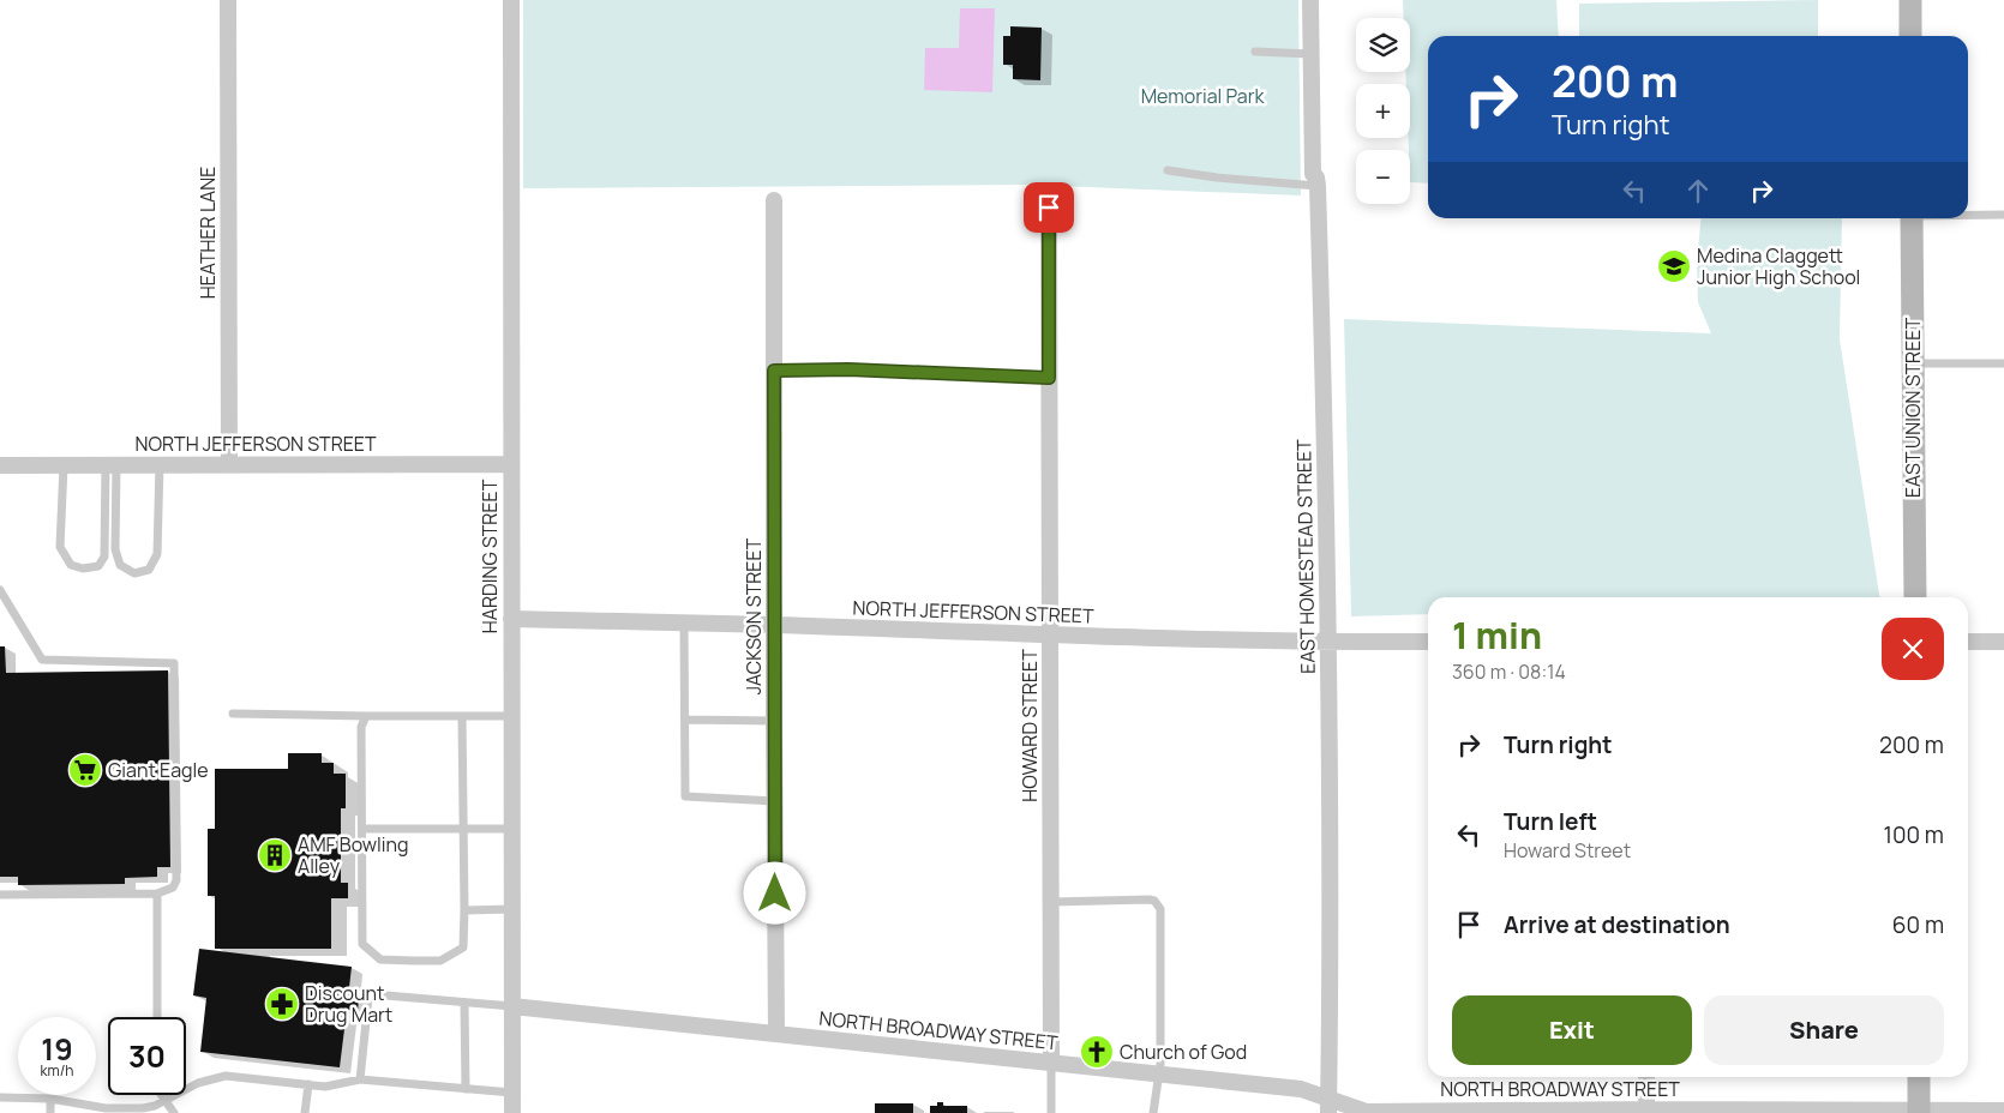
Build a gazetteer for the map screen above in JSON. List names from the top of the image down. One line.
{"streets":{"street":["HEATHER LANE","EAST UNION STREET","NORTH JEFFERSON STREET","HARDING STREET","EAST HOMESTEAD STREET","JACKSON STREET","HOWARD STREET","NORTH BROADWAY STREET"]},"crossings":[["HEATHER LANE","NORTH JEFFERSON STREET"],["NORTH JEFFERSON STREET","HARDING STREET"],["NORTH JEFFERSON STREET","EAST HOMESTEAD STREET"],["NORTH JEFFERSON STREET","JACKSON STREET"],["NORTH JEFFERSON STREET","HOWARD STREET"],["HARDING STREET","NORTH BROADWAY STREET"],["EAST HOMESTEAD STREET","NORTH BROADWAY STREET"],["JACKSON STREET","NORTH BROADWAY STREET"],["HOWARD STREET","NORTH BROADWAY STREET"]],"parks":["Memorial Park"],"places":{"school or university":["Medina Claggett Junior High School"],"supermarket":["Giant Eagle"],"building":["AMF Bowling Alley"],"pharmacy":["Discount Drug Mart"],"church":["Church of God"]},"page":{"map_buttons":["+","−"],"turn":["200 m","Turn right"],"heading":["1 min","360 m · 08:14"],"list":[{"name":"Turn right","value":"200 m"},{"name":"Turn left","note":"Howard Street","value":"100 m"},{"name":"Arrive at destination","value":"60 m"}],"buttons":["Exit","Share"],"speed":"19 km/h","limit":"30"}}
